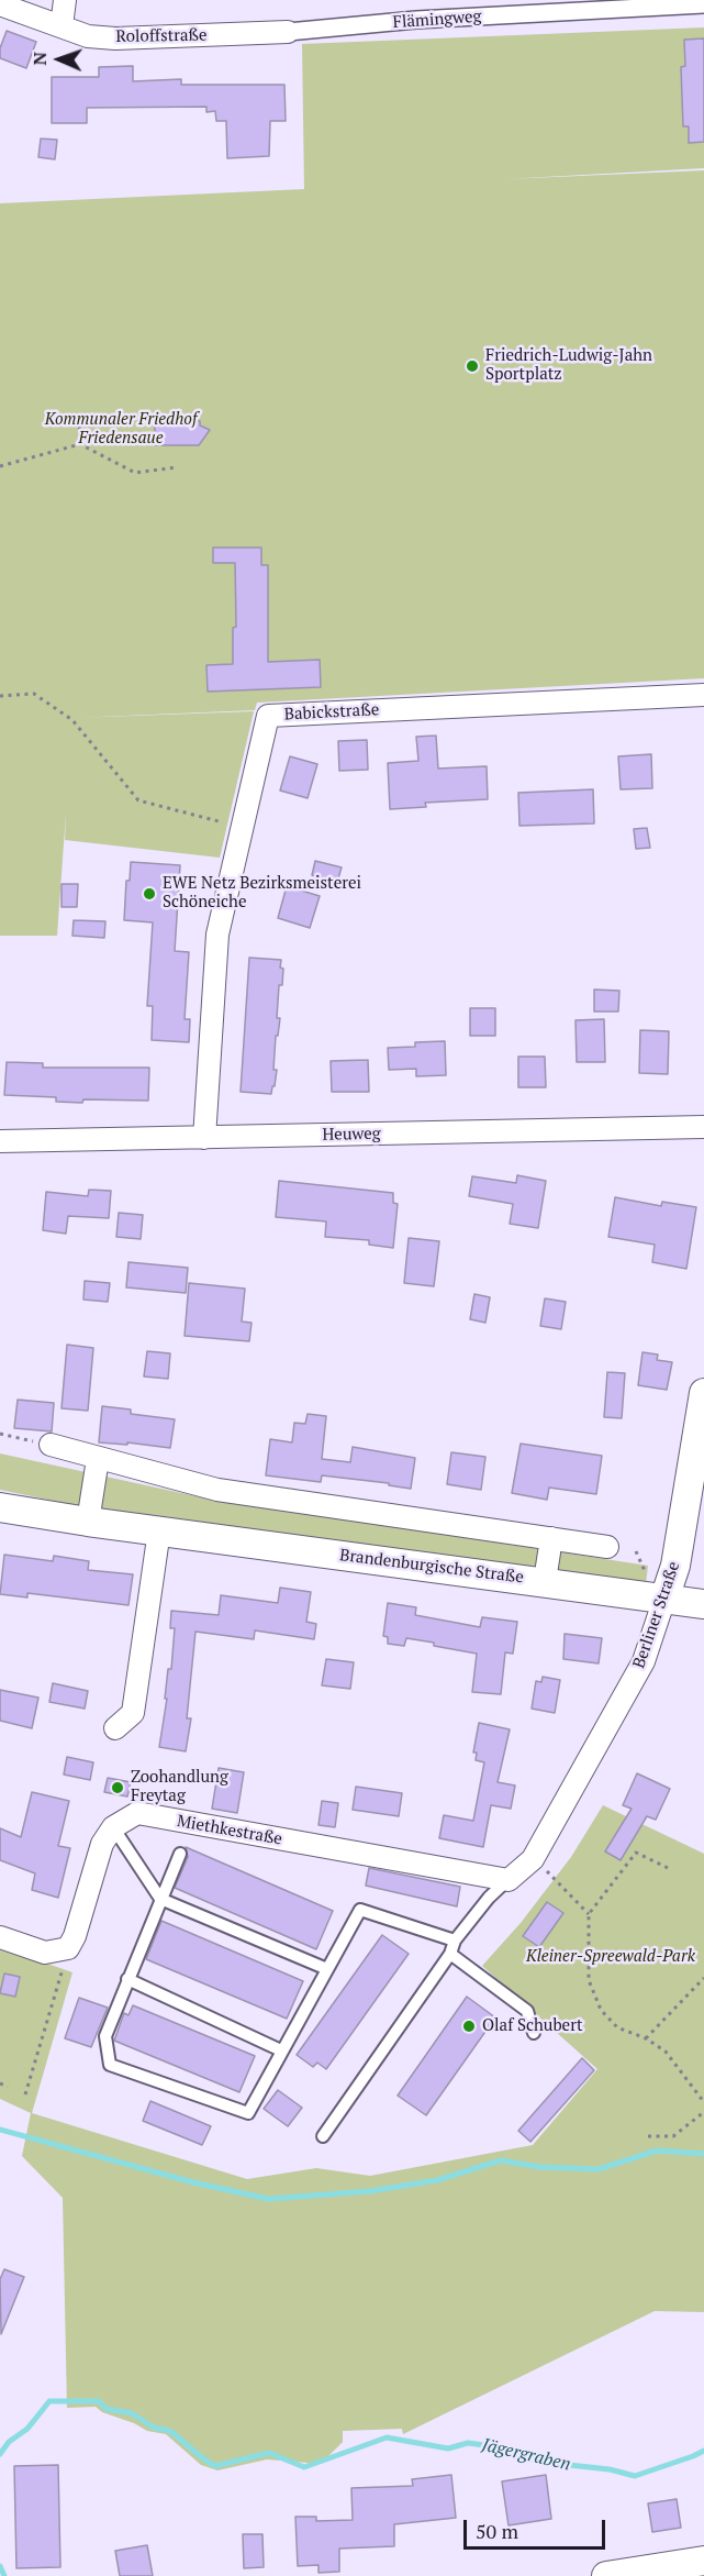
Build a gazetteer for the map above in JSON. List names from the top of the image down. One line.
{"streets":{"street":["Flämingweg","Roloffstraße","Babickstraße","Heuweg","Brandenburgische Straße","Berliner Straße","Miethkestraße"]},"crossings":[["Flämingweg","Roloffstraße"],["Babickstraße","Heuweg"],["Brandenburgische Straße","Berliner Straße"],["Berliner Straße","Miethkestraße"]],"water":["Jägergraben"],"parks":["Kommunaler Friedhof Friedensaue","Kleiner-Spreewald-Park"],"places":["Friedrich-Ludwig-Jahn Sportplatz","EWE Netz Bezirksmeisterei Schöneiche","Zoohandlung Freytag","Olaf Schubert"],"scale_bar":"50 m","north":"left"}
